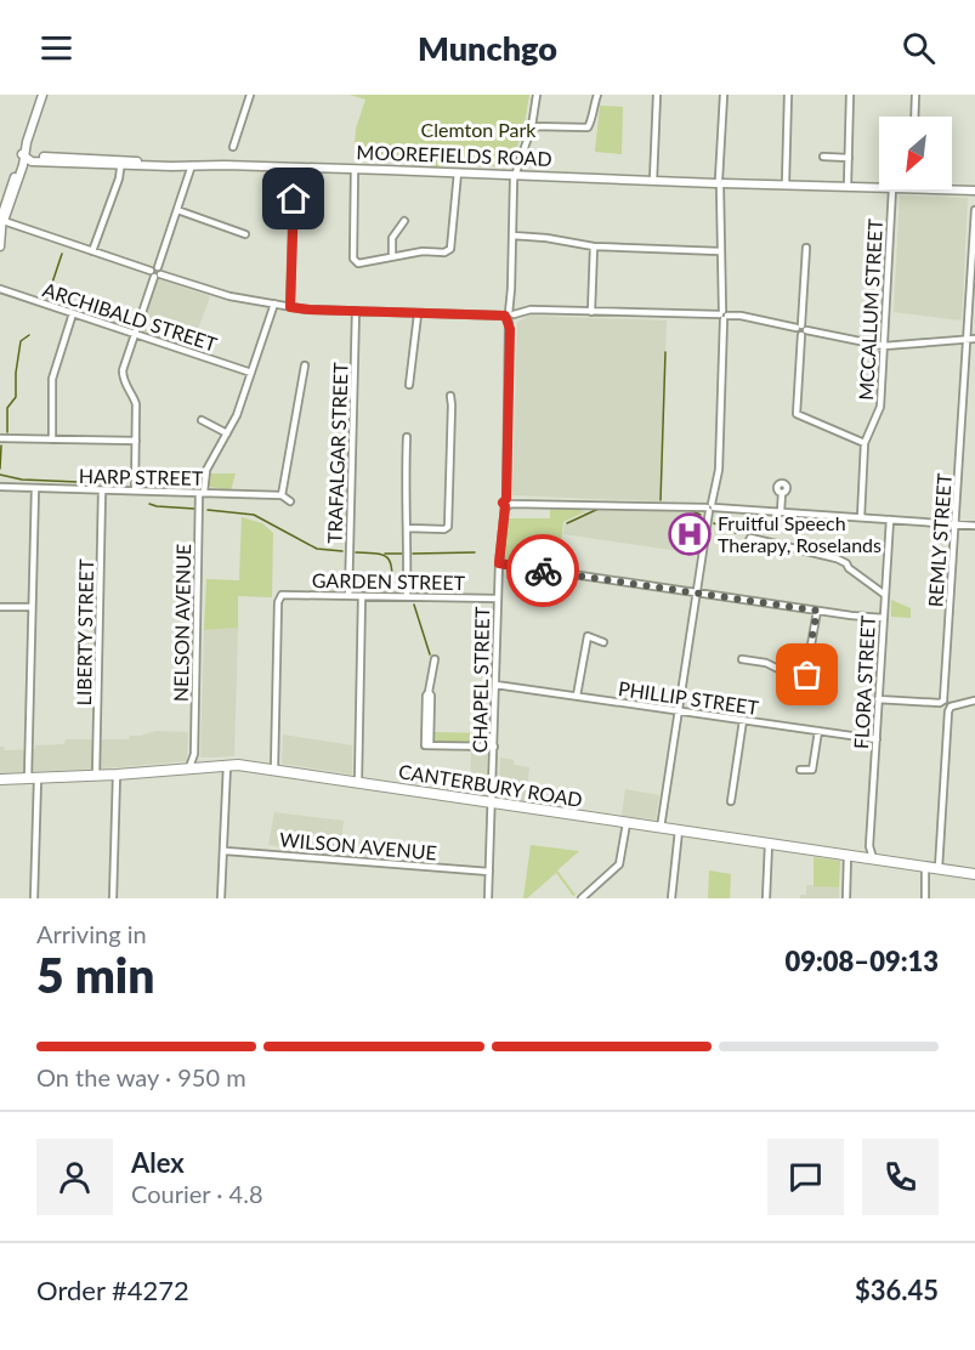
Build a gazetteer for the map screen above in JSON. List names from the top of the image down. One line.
{"streets":{"highway":["CANTERBURY ROAD"],"main road":["MOOREFIELDS ROAD"],"street":["MCCALLUM STREET","ARCHIBALD STREET","TRAFALGAR STREET","HARP STREET","REMLY STREET","GARDEN STREET","NELSON AVENUE","LIBERTY STREET","CHAPEL STREET","FLORA STREET","PHILLIP STREET","WILSON AVENUE"]},"crossings":[["MOOREFIELDS ROAD","CHAPEL STREET"],["ARCHIBALD STREET","NELSON AVENUE"],["TRAFALGAR STREET","GARDEN STREET"],["HARP STREET","NELSON AVENUE"],["HARP STREET","LIBERTY STREET"],["GARDEN STREET","CHAPEL STREET"],["GARDEN STREET","CANTERBURY ROAD"],["NELSON AVENUE","CANTERBURY ROAD"],["LIBERTY STREET","CANTERBURY ROAD"],["CHAPEL STREET","PHILLIP STREET"],["CHAPEL STREET","CANTERBURY ROAD"],["CHAPEL STREET","WILSON AVENUE"],["FLORA STREET","PHILLIP STREET"],["FLORA STREET","CANTERBURY ROAD"]],"parks":["Clemton Park"],"places":{"hospital":["Fruitful Speech Therapy, Roselands"]},"north":"bottom left","page":{"header":"Munchgo","heading":["5 min","Arriving in","09:08–09:13"],"panel":["Alex","Courier · 4.8","Order #4272","$36.45"],"bar":"On the way · 950 m"}}
